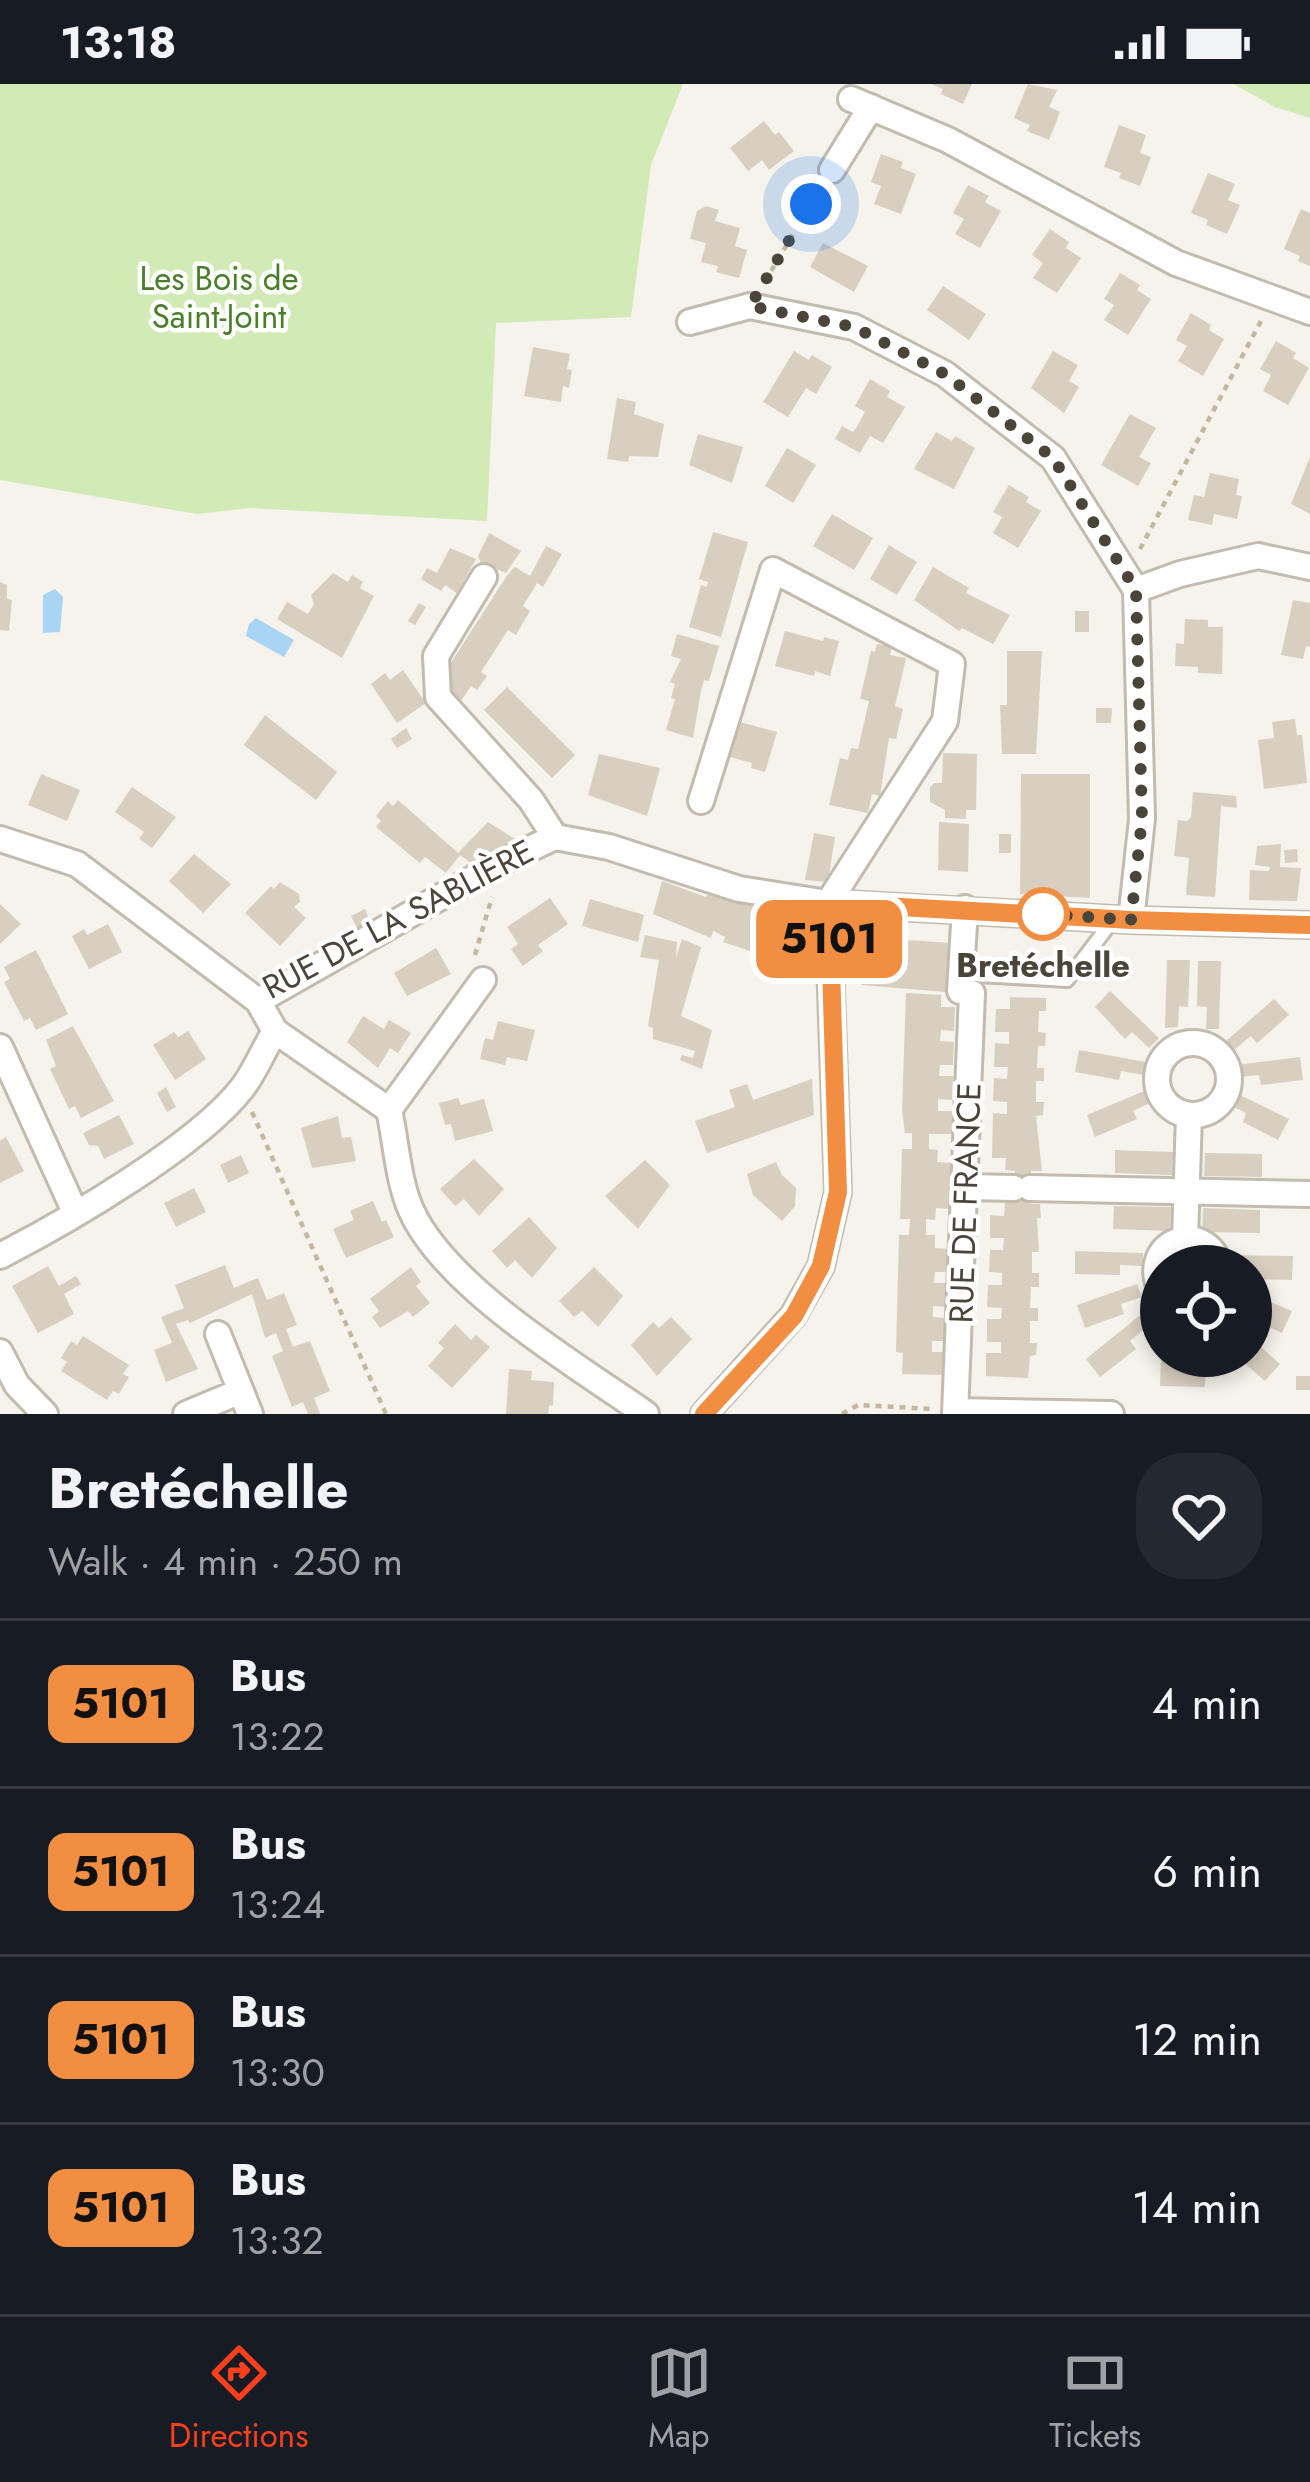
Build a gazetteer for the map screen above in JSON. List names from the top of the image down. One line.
{"streets":{"street":["RUE DE LA SABLIÈRE","RUE DE FRANCE"]},"parks":["Les Bois de Saint-Joint"],"places":["Bretéchelle"],"lines":["bus line 5101"],"page":{"status":"13:18","on_map":"5101","heading":["Bretéchelle","Walk · 4 min · 250 m"],"list":[{"mark":"5101","name":"Bus","note":"13:22","value":"4 min"},{"mark":"5101","name":"Bus","note":"13:24","value":"6 min"},{"mark":"5101","name":"Bus","note":"13:30","value":"12 min"},{"mark":"5101","name":"Bus","note":"13:32","value":"14 min"}],"tabs":["Directions","Map","Tickets"]}}
